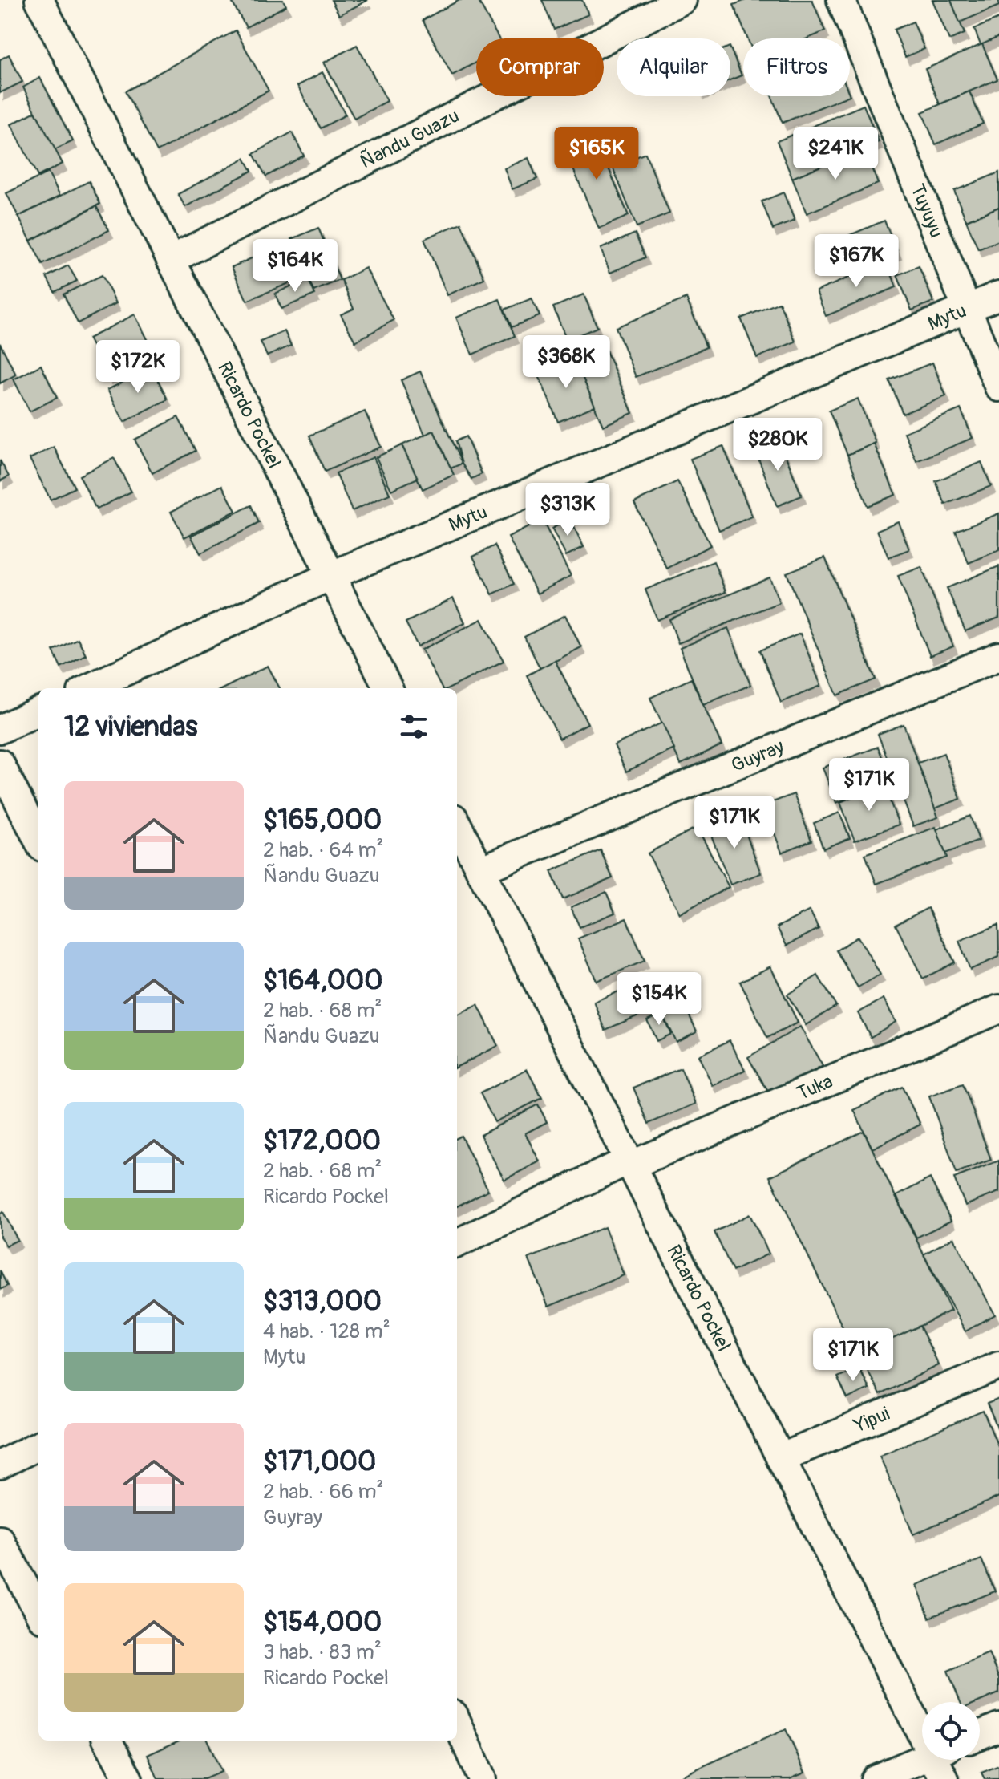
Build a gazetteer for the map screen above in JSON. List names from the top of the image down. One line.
{"streets":{"street":["Ñandu Guazu","Tuyuyu","Mytu","Ricardo Pockel","Guyray","Tuka","Yipui"]},"crossings":[["Ñandu Guazu","Ricardo Pockel"],["Tuyuyu","Mytu"],["Mytu","Ricardo Pockel"],["Ricardo Pockel","Guyray"],["Ricardo Pockel","Tuka"],["Ricardo Pockel","Yipui"]],"page":{"chip":["Comprar","Alquilar","Filtros"],"price":["$165K","$241K","$167K","$164K","$368K","$172K","$280K","$313K","$171K","$171K","$154K","$171K"],"heading":"12 viviendas","list":[{"name":"$165,000","note":"2 hab. · 64 m² · Ñandu Guazu"},{"name":"$164,000","note":"2 hab. · 68 m² · Ñandu Guazu"},{"name":"$172,000","note":"2 hab. · 68 m² · Ricardo Pockel"},{"name":"$313,000","note":"4 hab. · 128 m² · Mytu"},{"name":"$171,000","note":"2 hab. · 66 m² · Guyray"},{"name":"$154,000","note":"3 hab. · 83 m² · Ricardo Pockel"}]}}
